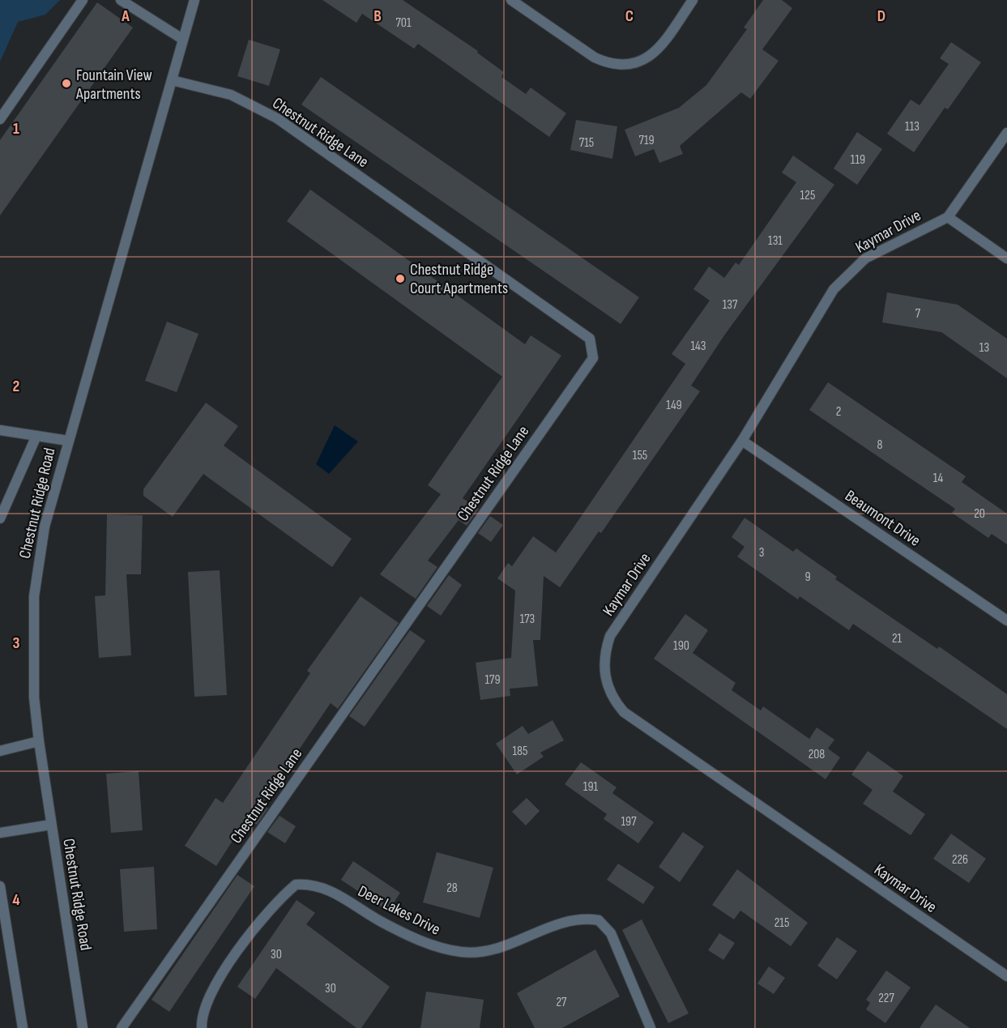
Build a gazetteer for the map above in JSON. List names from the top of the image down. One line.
{"streets":{"street":["Chestnut Ridge Lane","Kaymar Drive","Chestnut Ridge Road","Beaumont Drive","Deer Lakes Drive"]},"crossings":[["Chestnut Ridge Lane","Chestnut Ridge Road"],["Kaymar Drive","Beaumont Drive"]],"places":["Fountain View Apartments","Chestnut Ridge Court Apartments"],"house_numbers":["701","113","719","715","119","125","131","137","7","143","13","149","2","8","155","14","20","3","9","173","21","190","179","185","208","191","197","226","28","215","30","30","227","27"],"grid":{"columns":["A","B","C","D"],"rows":["1","2","3","4"]}}
